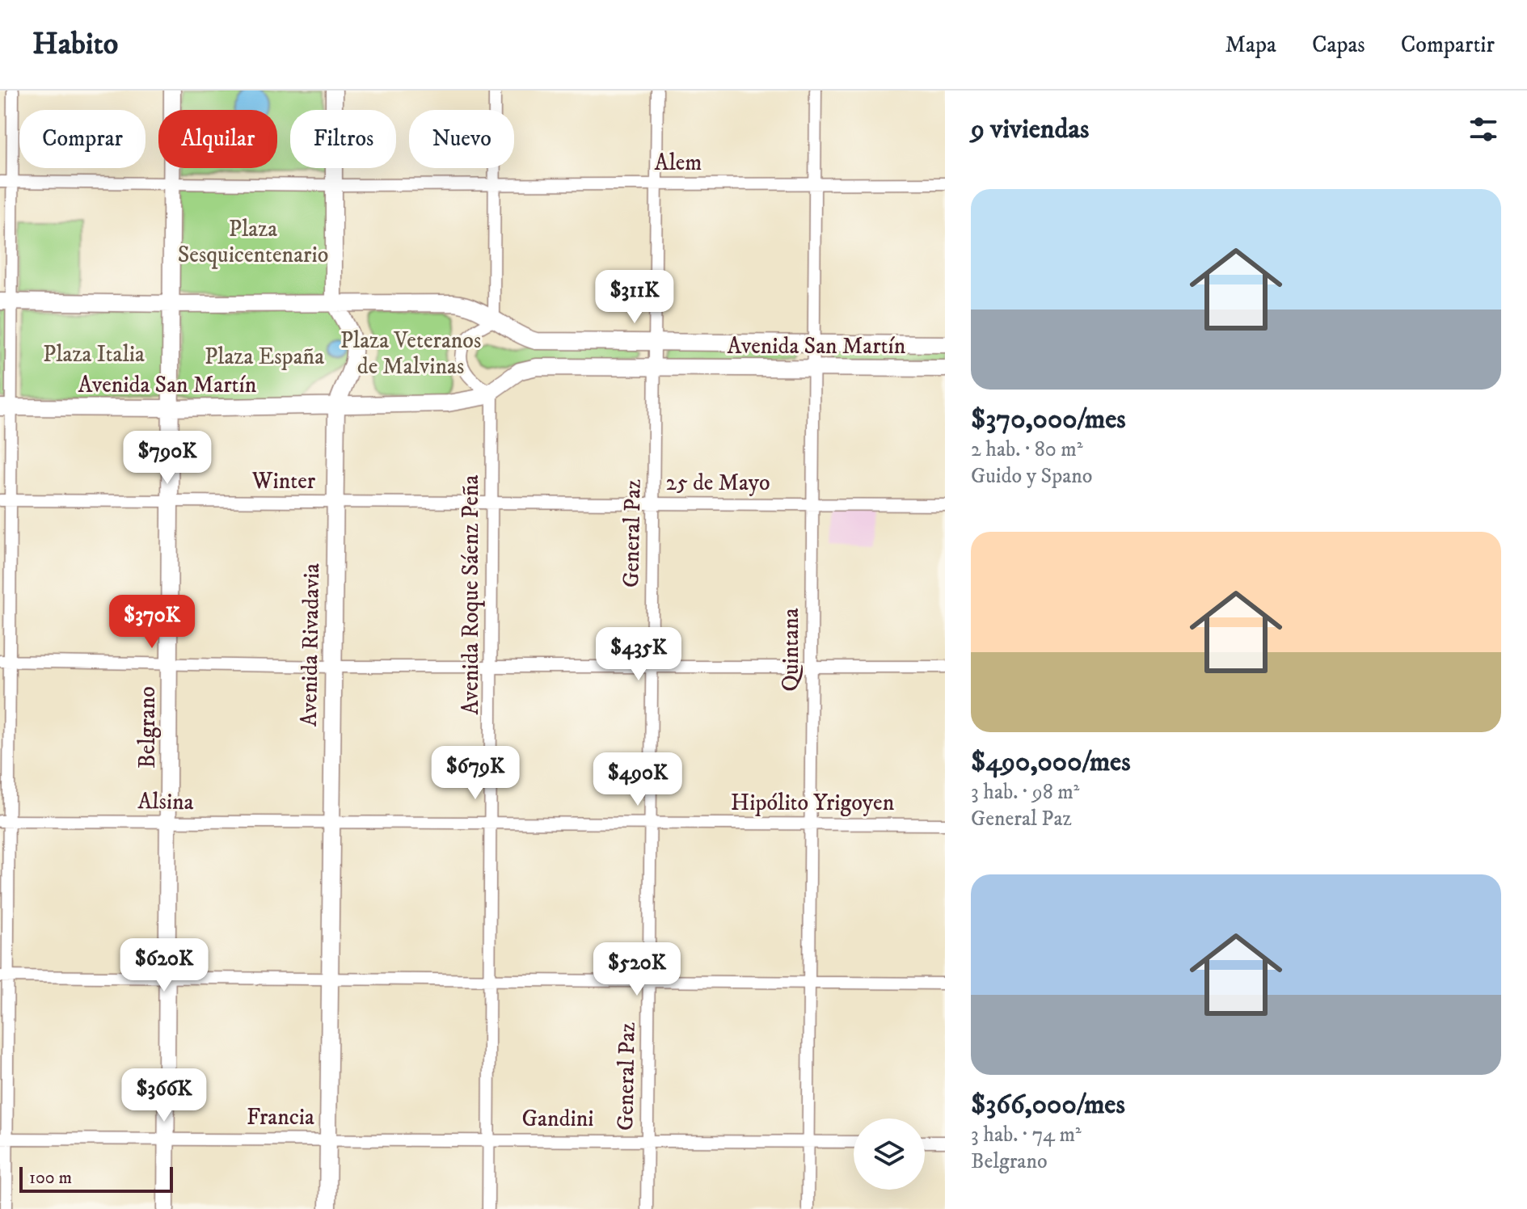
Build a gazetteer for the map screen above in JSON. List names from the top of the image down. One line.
{"streets":{"main road":["Avenida San Martín","Avenida Rivadavia","Belgrano"],"street":["Alem","Winter","25 de Mayo","General Paz","Avenida Roque Sáenz Peña","Quintana","Alsina","Hipólito Yrigoyen","Francia","Gandini"]},"crossings":[["Alem","General Paz"],["Alem","Quintana"],["Alem","Belgrano"],["Avenida San Martín","General Paz"],["Avenida San Martín","Avenida Roque Sáenz Peña"],["Avenida San Martín","Avenida Rivadavia"],["Avenida San Martín","Quintana"],["Avenida San Martín","Belgrano"],["Winter","25 de Mayo"],["Winter","Avenida Rivadavia"],["Winter","Belgrano"],["25 de Mayo","General Paz"],["25 de Mayo","Avenida Roque Sáenz Peña"],["25 de Mayo","Avenida Rivadavia"],["25 de Mayo","Quintana"],["General Paz","Hipólito Yrigoyen"],["General Paz","Gandini"],["Avenida Roque Sáenz Peña","Hipólito Yrigoyen"],["Avenida Roque Sáenz Peña","Gandini"],["Avenida Rivadavia","Alsina"],["Avenida Rivadavia","Hipólito Yrigoyen"],["Avenida Rivadavia","Francia"],["Avenida Rivadavia","Gandini"],["Quintana","Hipólito Yrigoyen"],["Quintana","Gandini"],["Belgrano","Alsina"],["Belgrano","Francia"],["Alsina","Hipólito Yrigoyen"],["Francia","Gandini"]],"parks":["Plaza Sesquicentenario","Plaza Veteranos de Malvinas","Plaza Italia","Plaza España"],"scale_bar":"100 m","page":{"header":"Habito","nav":["Mapa","Capas","Compartir"],"heading":"9 viviendas","chip":["Comprar","Alquilar","Filtros","Nuevo"],"list":[{"name":"$370,000/mes","note":"2 hab. · 80 m² · Guido y Spano"},{"name":"$490,000/mes","note":"3 hab. · 98 m² · General Paz"},{"name":"$366,000/mes","note":"3 hab. · 74 m² · Belgrano"}],"price":["$311K","$790K","$370K","$435K","$679K","$490K","$620K","$520K","$366K"],"scale":"100 m"}}
